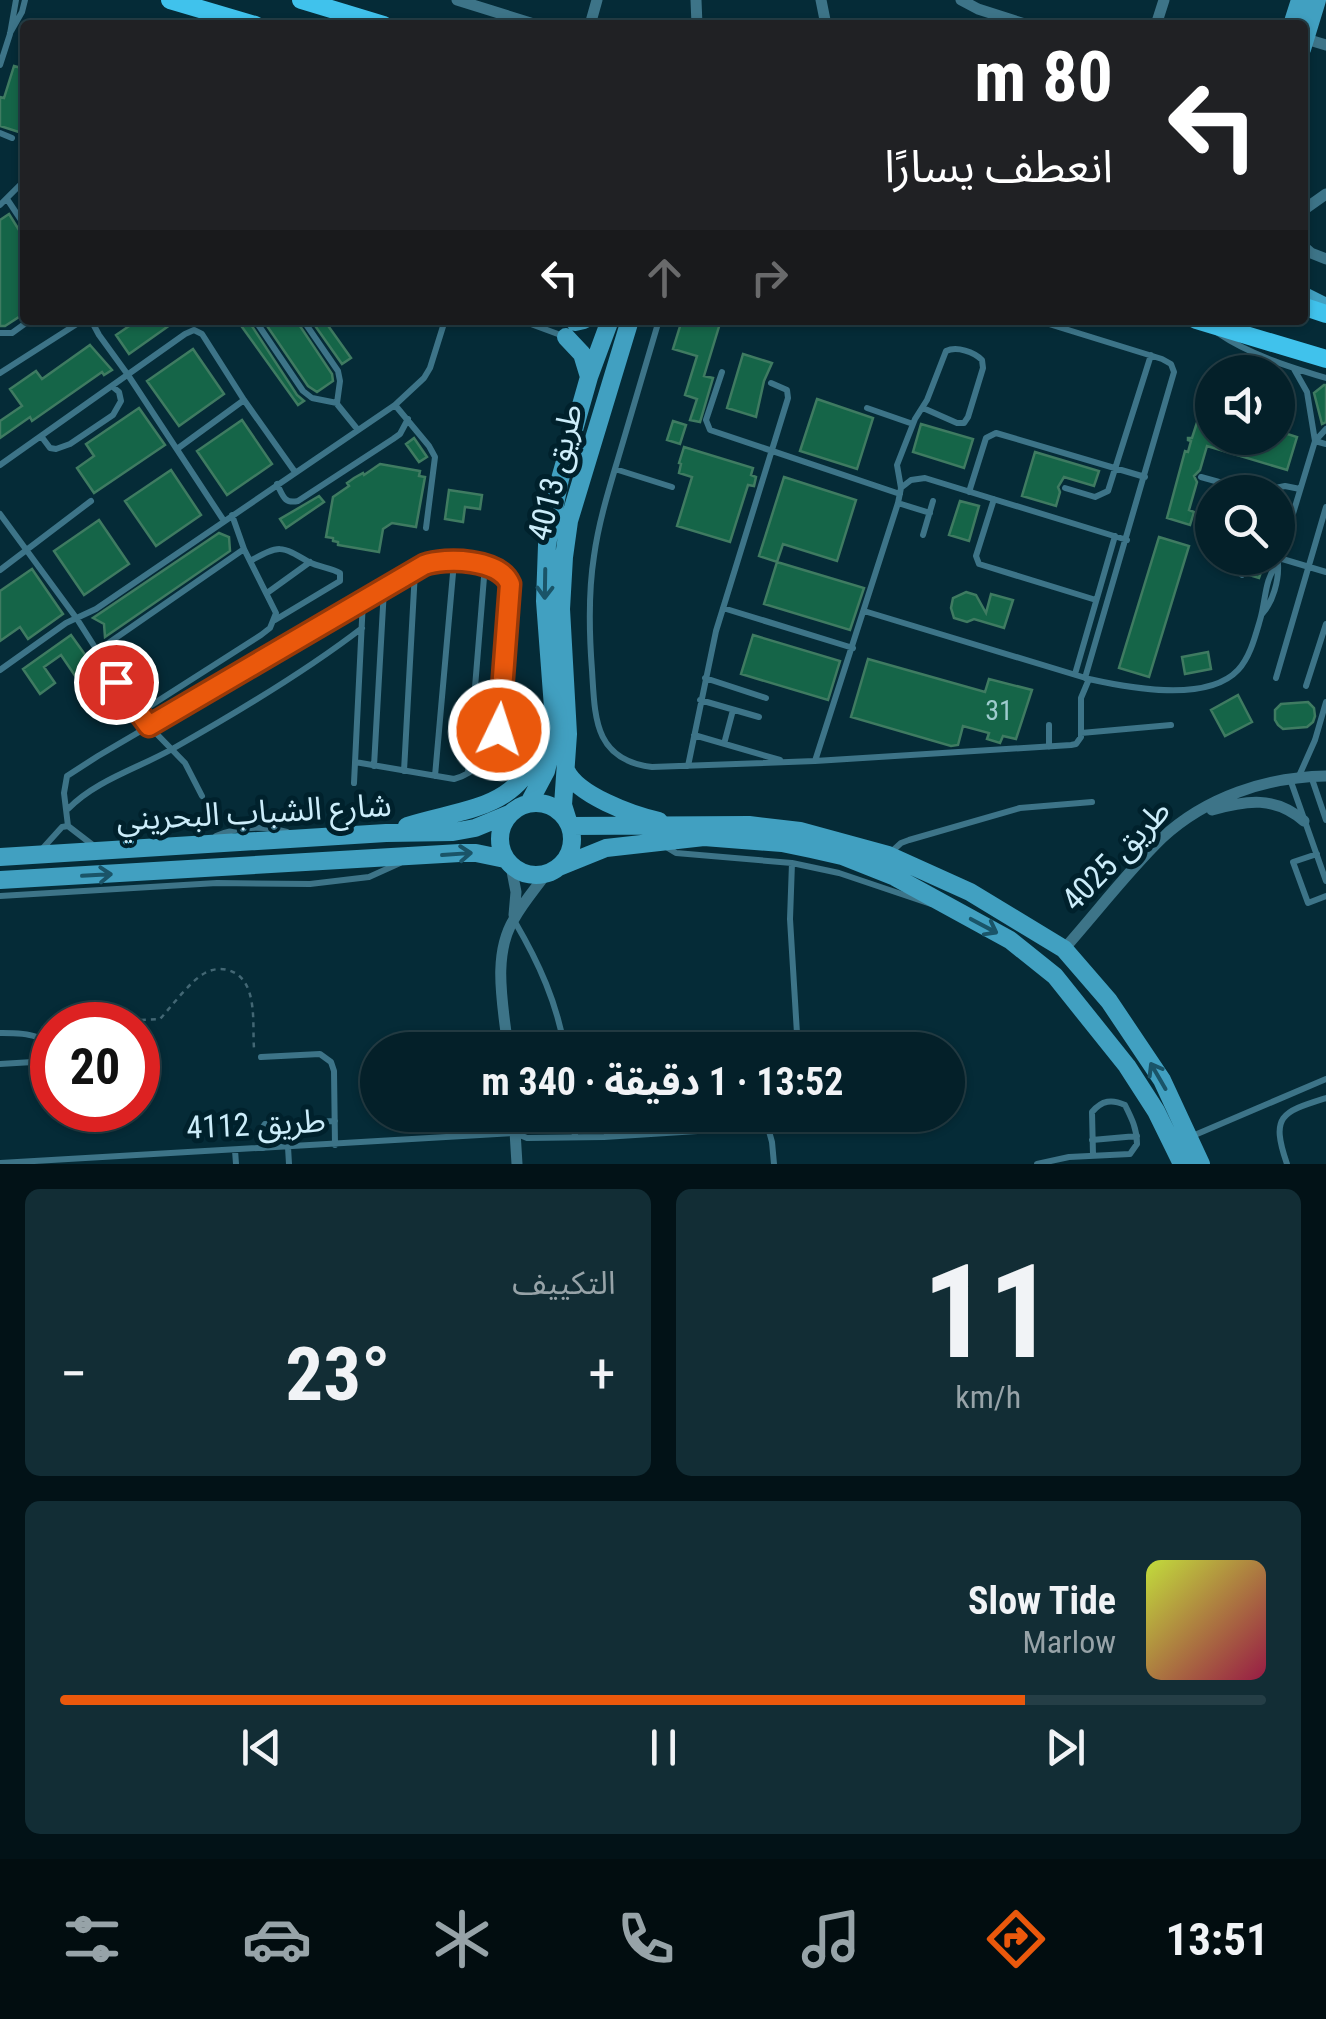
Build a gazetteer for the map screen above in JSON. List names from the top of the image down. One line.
{"streets":{"street":["طريق 4013","شارع الشباب البحريني","طريق 4025"],"lane":["طريق 4112"]},"crossings":[["طريق 4013","شارع الشباب البحريني"]],"house_numbers":["31"],"page":{"turn":["80 m","انعطف يسارًا"],"limit":"20","trip":"13:52 · 1 دقيقة · 340 m","tile":[["11","km/h"],"التكييف"],"heat":["−","23°","+"],"song":["Slow Tide","Marlow"],"tabs":"13:51"}}
